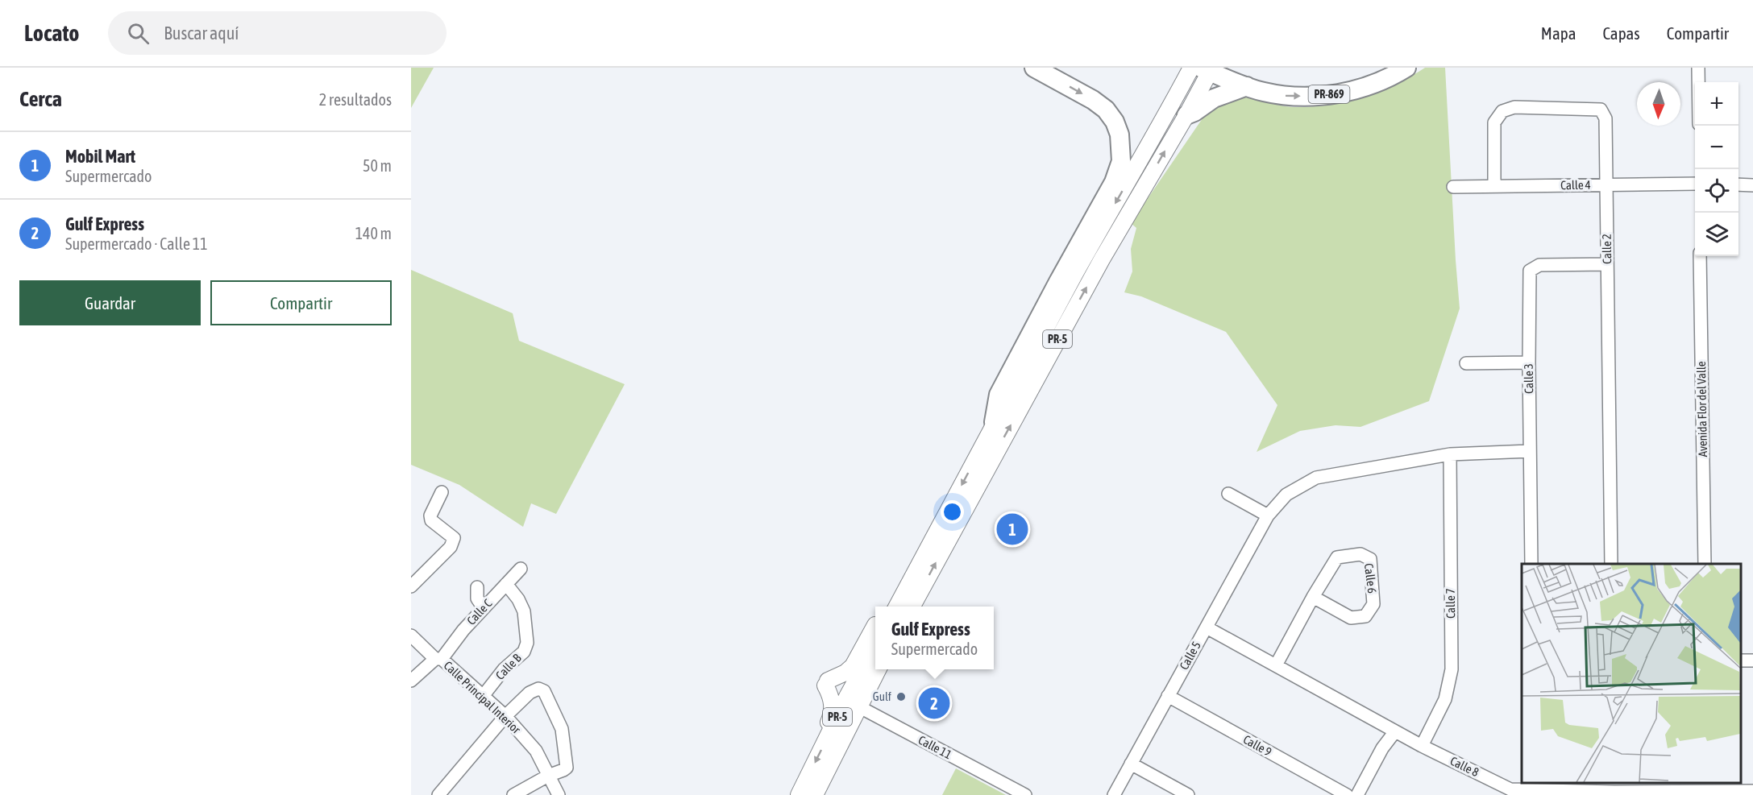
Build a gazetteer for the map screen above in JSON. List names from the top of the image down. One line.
{"streets":{"highway":["PR-869"],"main road":["PR-5"],"street":["Calle 4","Calle 2","Calle 3","Avenida Flor del Valle","Calle 6","Calle 7","Calle C","Calle 5","Calle B","Calle Principal Interior","Calle 9","Calle 11","Calle 8"]},"crossings":[["PR-869","PR-5"],["Calle 4","Calle 2"],["Calle 2","Calle 3"],["PR-5","Calle 11"],["Calle 3","Calle 5"],["Calle 6","Calle 8"],["Calle 7","Calle 5"],["Calle 7","Calle 8"],["Calle C","Calle B"],["Calle C","Calle Principal Interior"],["Calle 5","Calle 9"],["Calle 5","Calle 8"],["Calle B","Calle Principal Interior"]],"places":["Gulf"],"north":"bottom","page":{"header":"Locato","search":"Buscar aquí","nav":["Mapa","Capas","Compartir"],"heading":["Cerca","2 resultados"],"map_buttons":["+","−"],"list":[{"mark":"1","name":"Mobil Mart","note":"Supermercado","value":"50 m"},{"mark":"2","name":"Gulf Express","note":"Supermercado · Calle 11","value":"140 m"}],"buttons":["Guardar","Compartir"],"pins":["1","2"],"popup":["Gulf Express","Supermercado"]}}
